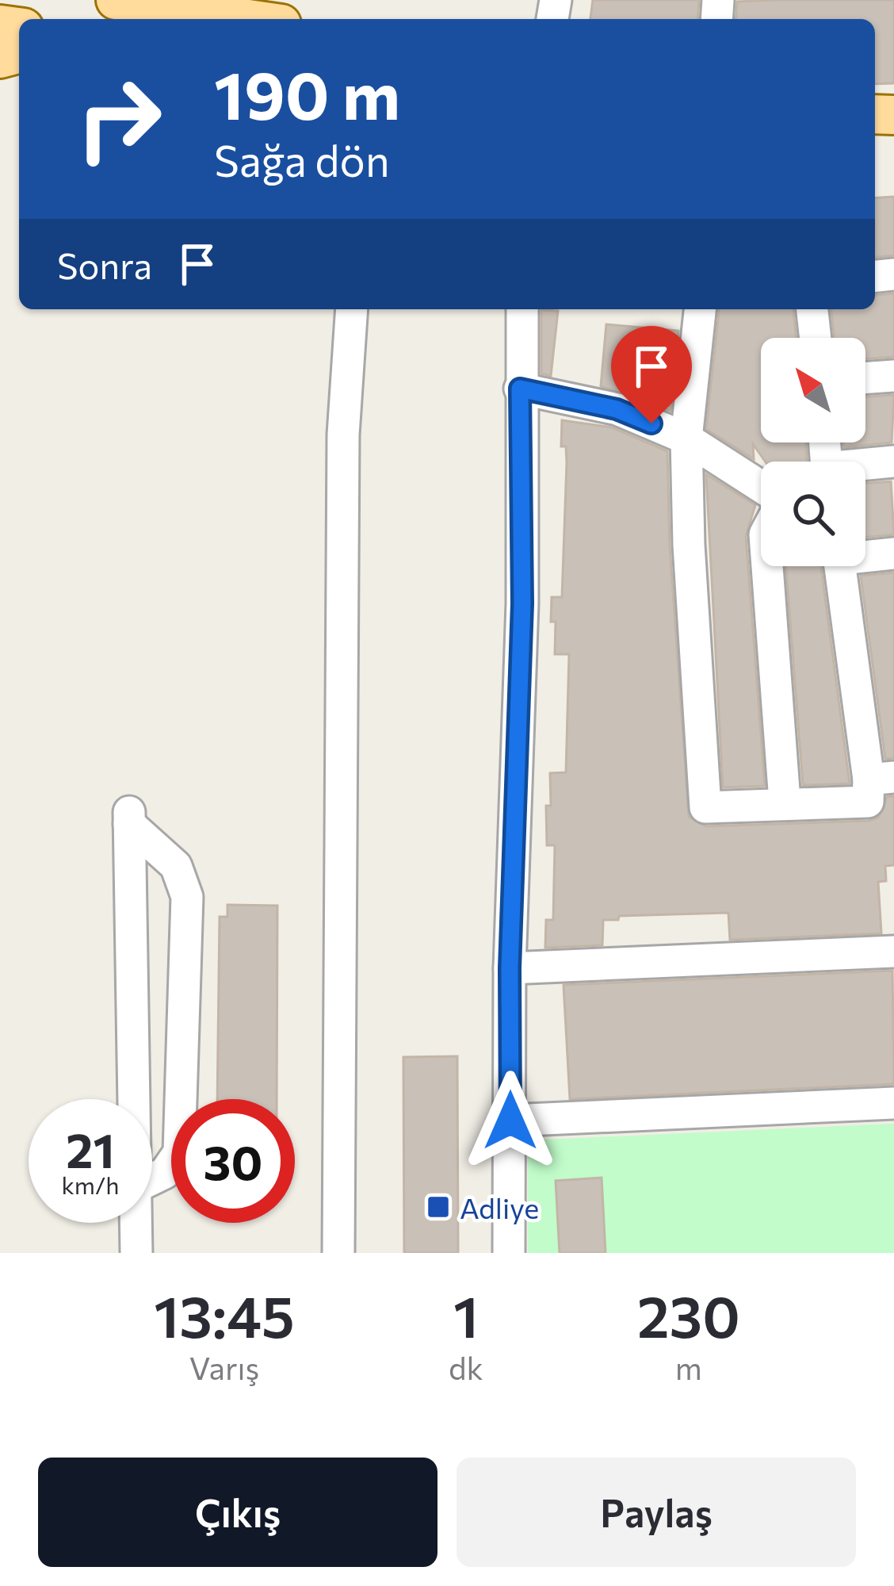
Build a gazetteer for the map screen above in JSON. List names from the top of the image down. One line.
{"places":{"transit":["Adliye"]},"north":"top left","page":{"turn":["190 m","Sağa dön"],"then":"Sonra","speed":"21 km/h","limit":"30","eta":["13:45","Varış","1","dk","230","m"],"buttons":["Çıkış","Paylaş"]}}
